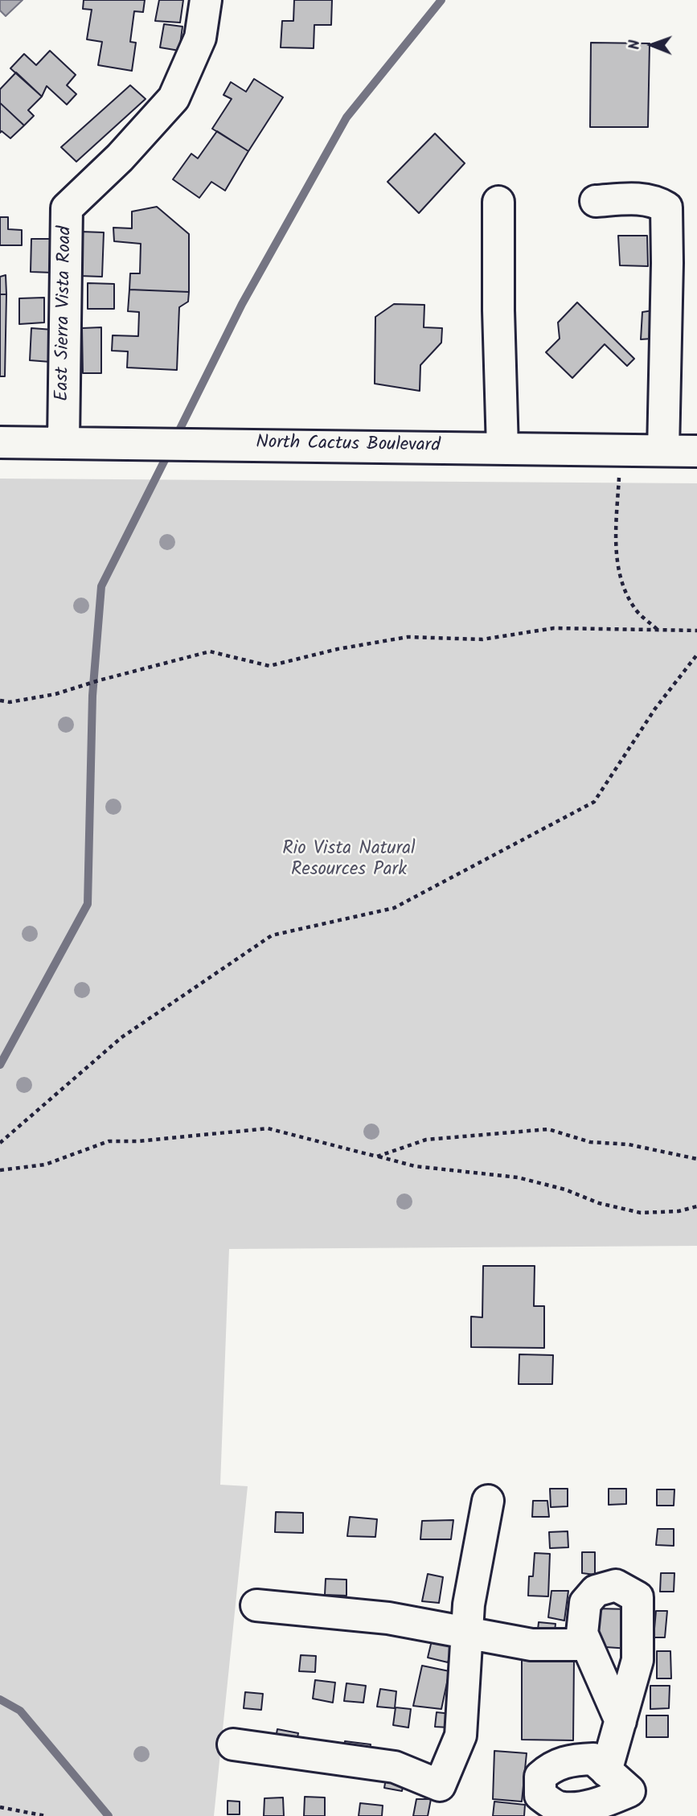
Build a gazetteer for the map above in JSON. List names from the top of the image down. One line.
{"streets":{"street":["East Sierra Vista Road","North Cactus Boulevard"]},"crossings":[["East Sierra Vista Road","North Cactus Boulevard"]],"parks":["Rio Vista Natural Resources Park"],"north":"left"}
